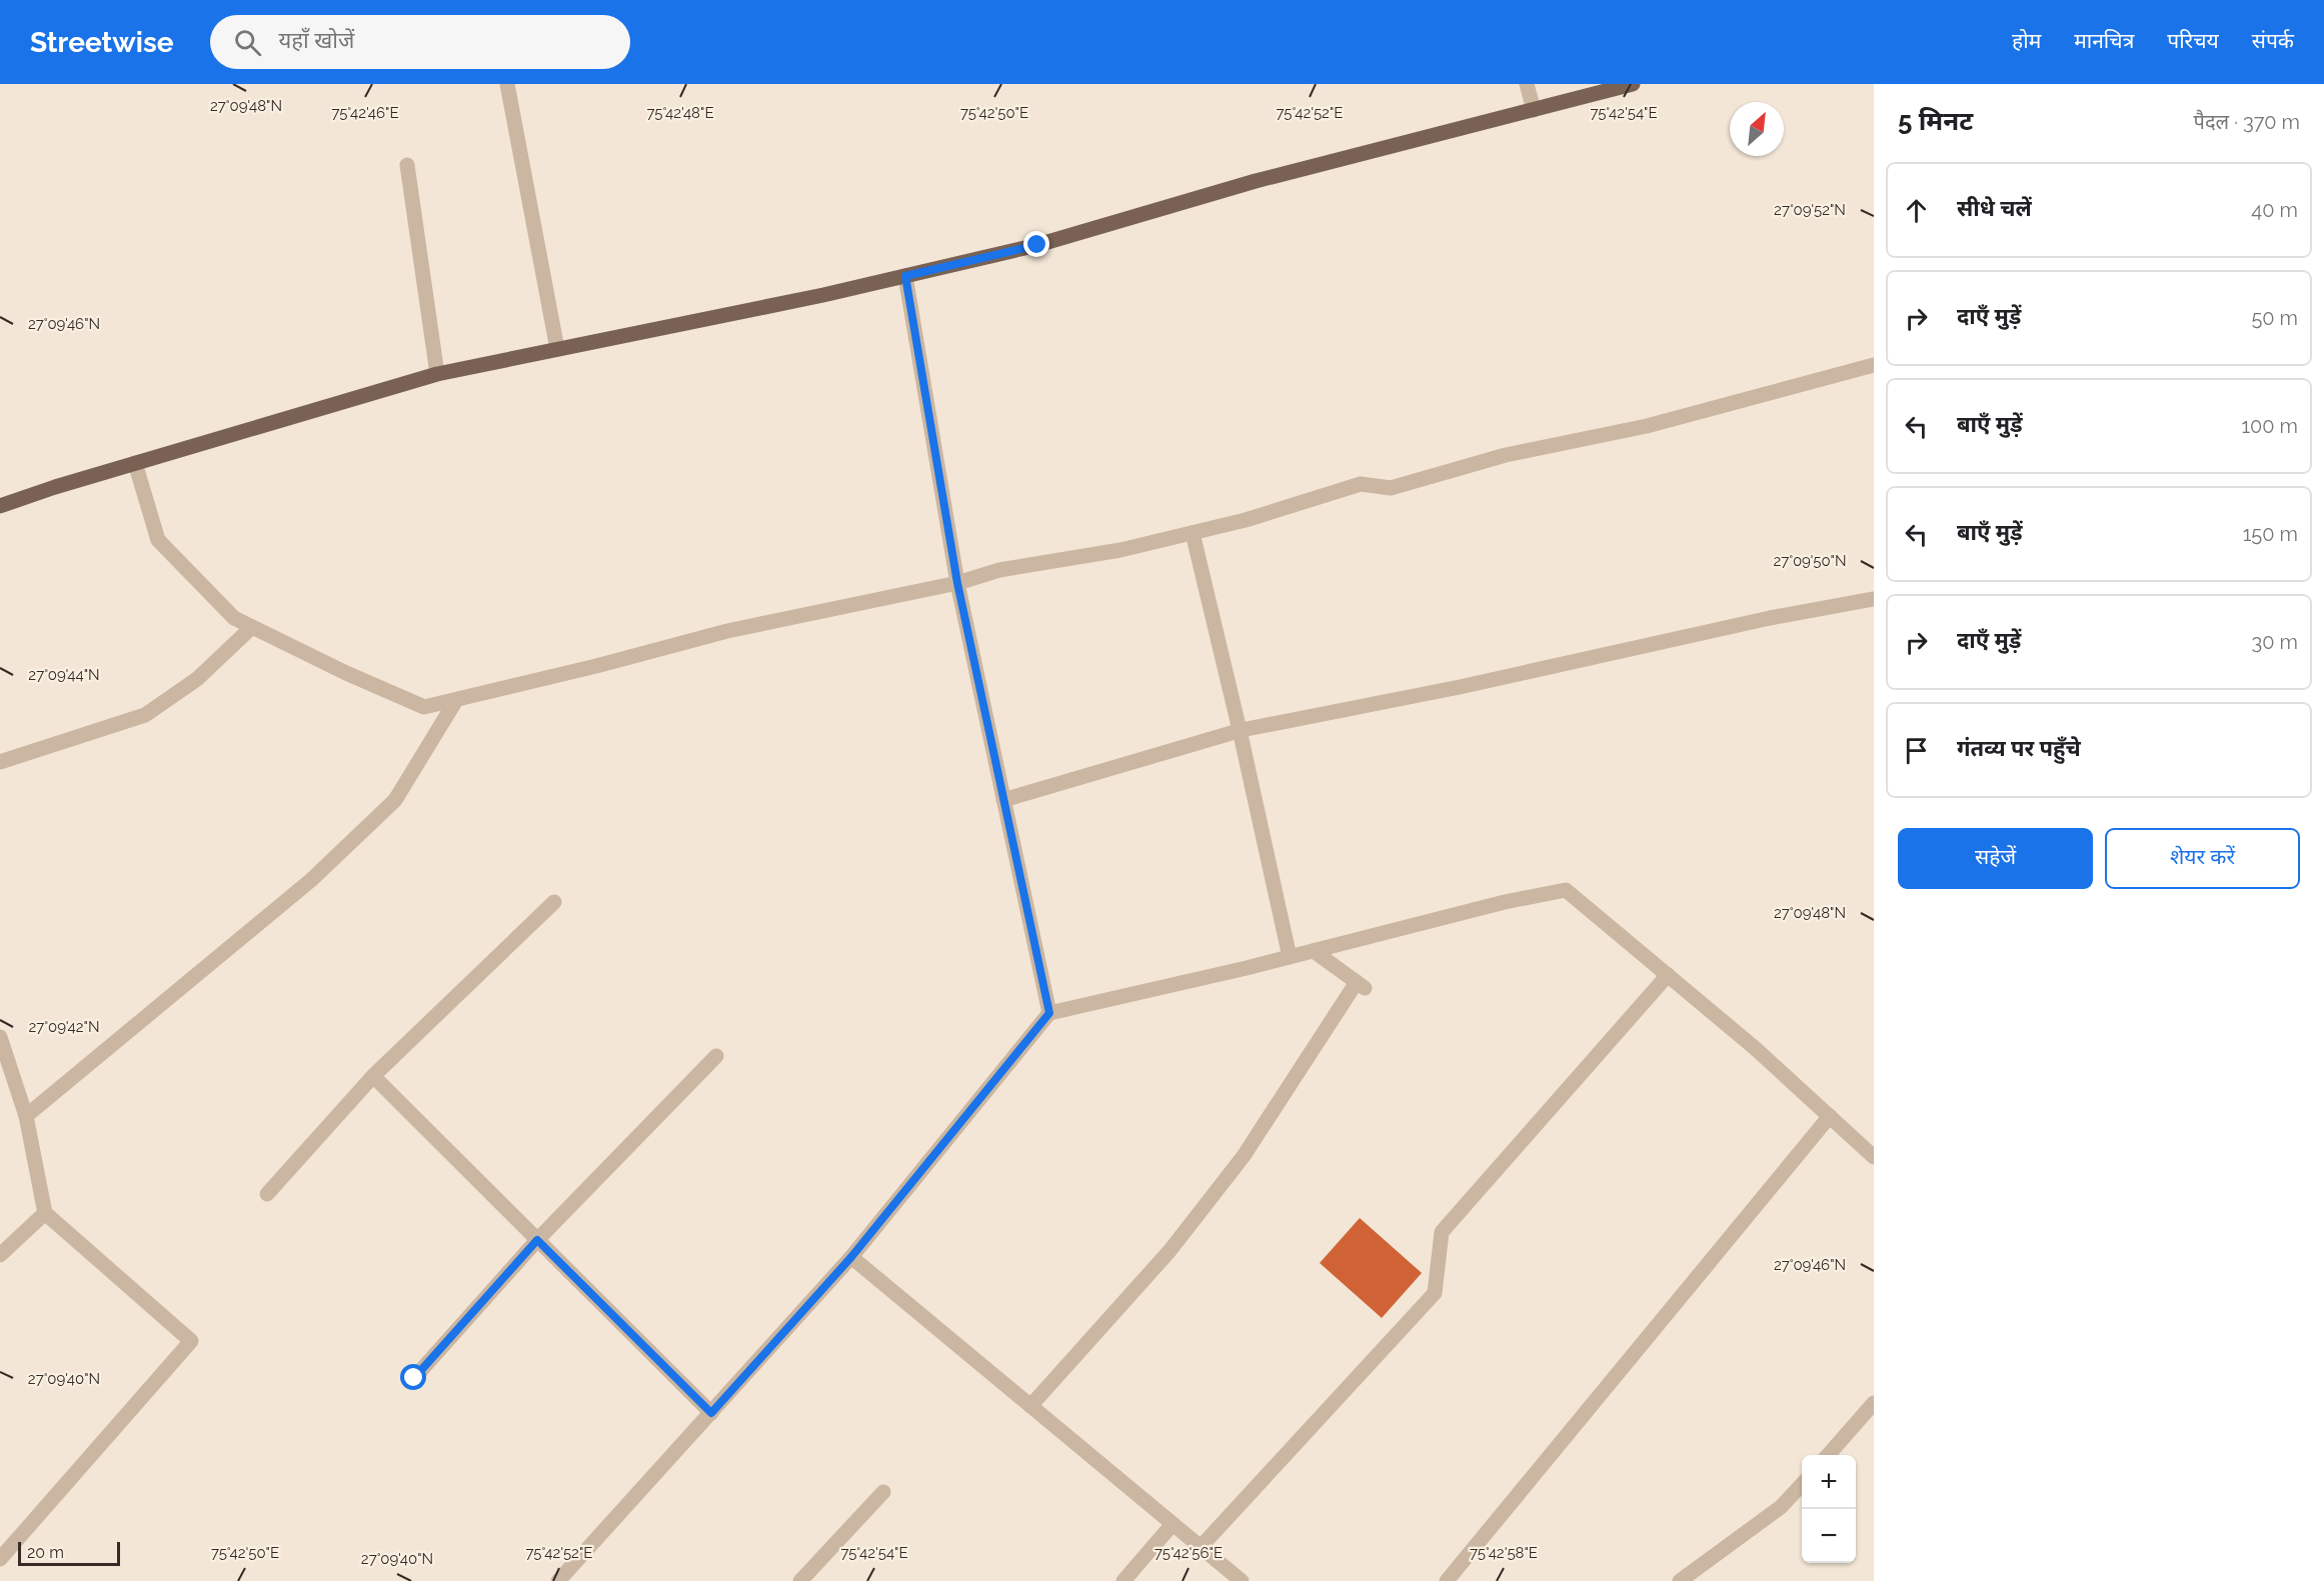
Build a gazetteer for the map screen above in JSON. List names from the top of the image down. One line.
{"scale_bar":"20 m","north":"top right","page":{"header":"Streetwise","search":"यहाँ खोजें","nav":["होम","मानचित्र","परिचय","संपर्क"],"heading":["5 मिनट","पैदल · 370 m"],"list":[["सीधे चलें","40 m"],["दाएँ मुड़ें","50 m"],["बाएँ मुड़ें","100 m"],["बाएँ मुड़ें","150 m"],["दाएँ मुड़ें","30 m"],"गंतव्य पर पहुँचे"],"buttons":["सहेजें","शेयर करें"],"map_buttons":["+","−"],"scale":"20 m"},"coordinates":["27°09'48\"N","75°42'46\"E","75°42'48\"E","75°42'50\"E","75°42'52\"E","75°42'54\"E","27°09'52\"N","27°09'46\"N","27°09'50\"N","27°09'44\"N","27°09'42\"N","27°09'40\"N","75°42'56\"E","75°42'58\"E"]}
